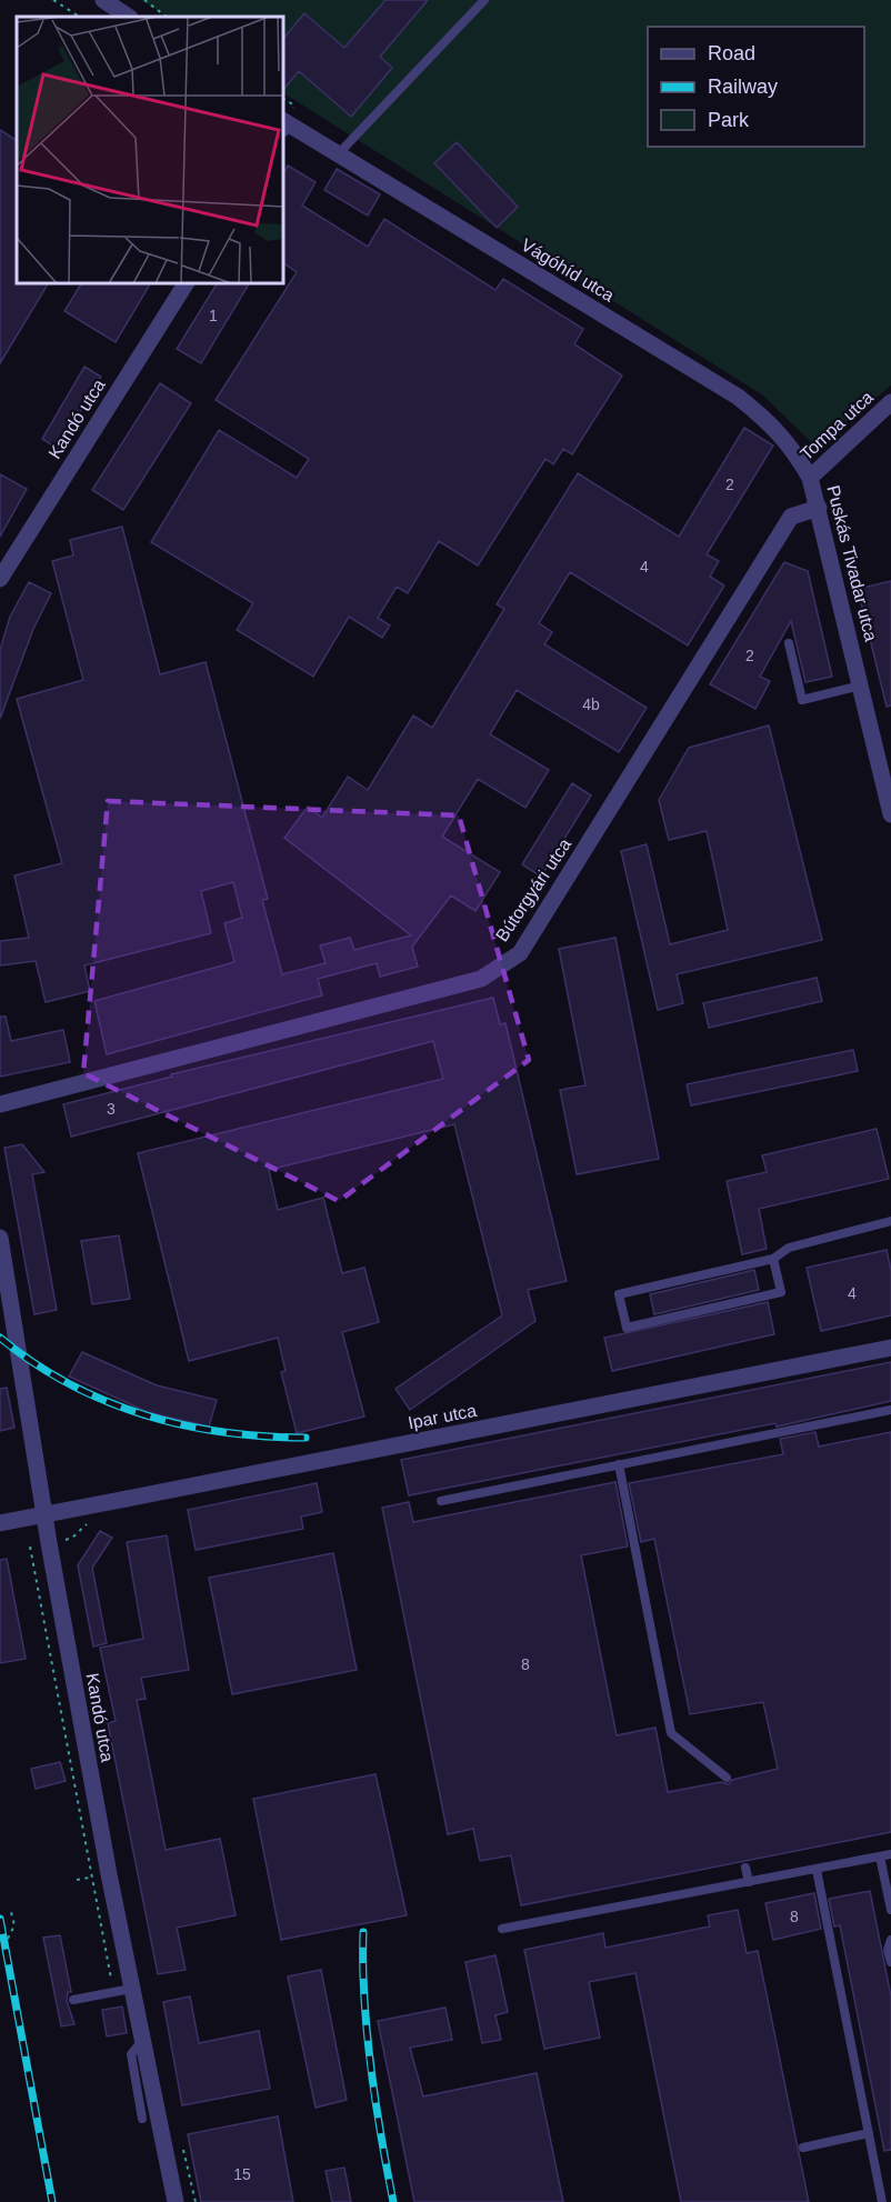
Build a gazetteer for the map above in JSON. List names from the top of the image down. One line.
{"streets":{"street":["Vágóhíd utca","Kandó utca","Tompa utca","Puskás Tivadar utca","Bútorgyári utca","Ipar utca"]},"crossings":[["Vágóhíd utca","Tompa utca"],["Vágóhíd utca","Puskás Tivadar utca"],["Tompa utca","Puskás Tivadar utca"],["Puskás Tivadar utca","Bútorgyári utca"]],"house_numbers":["1","2","4","2","4b","3","4","8","8","15"],"legend":["Road","Railway","Park"]}
